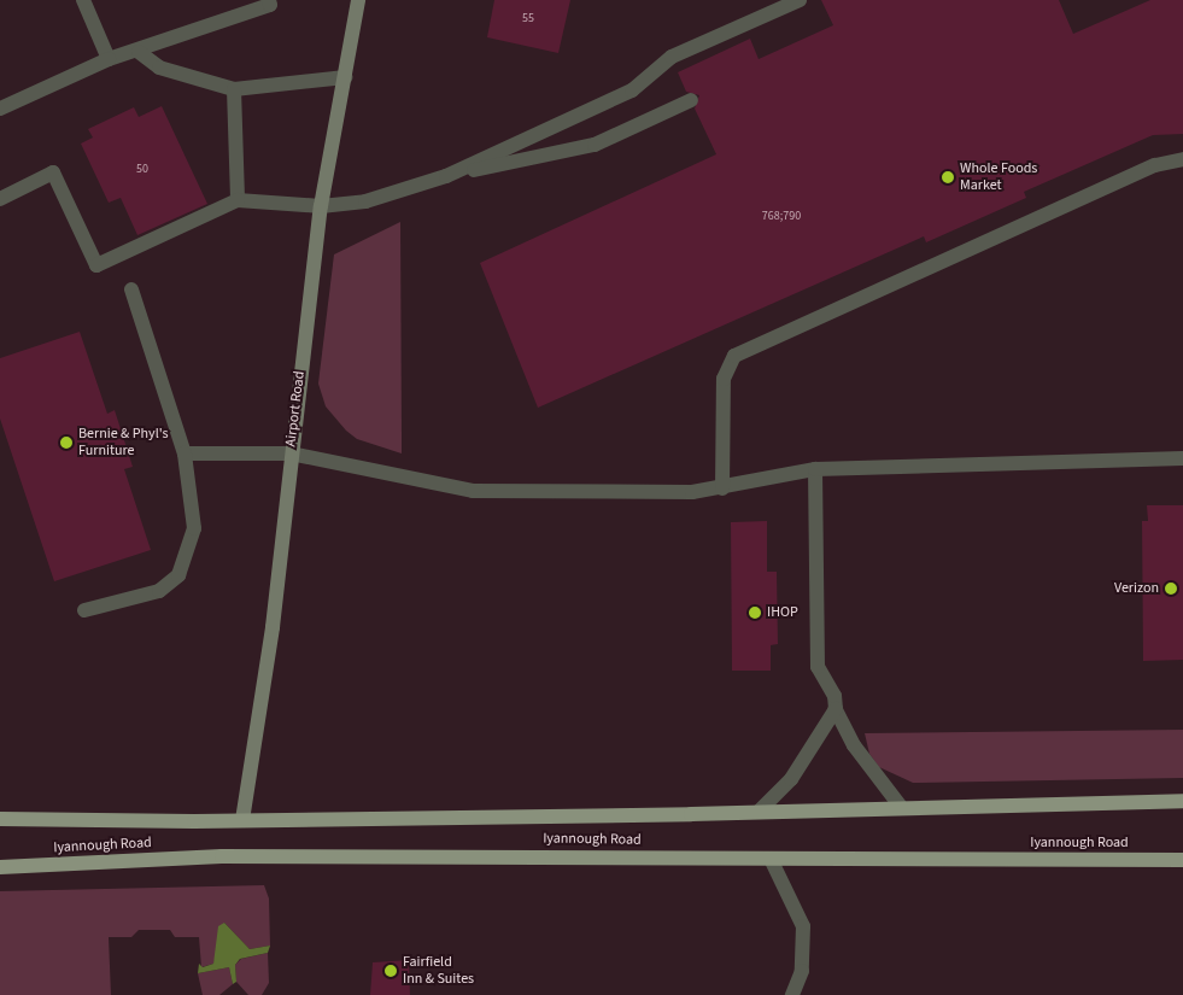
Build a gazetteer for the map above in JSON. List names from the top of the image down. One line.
{"streets":{"main road":["Iyannough Road"],"street":["Airport Road"]},"crossings":[["Airport Road","Iyannough Road"]],"places":["Whole Foods Market","Bernie & Phyl's Furniture","Verizon","IHOP","Fairfield Inn & Suites"],"house_numbers":["55","50","768;790"]}
